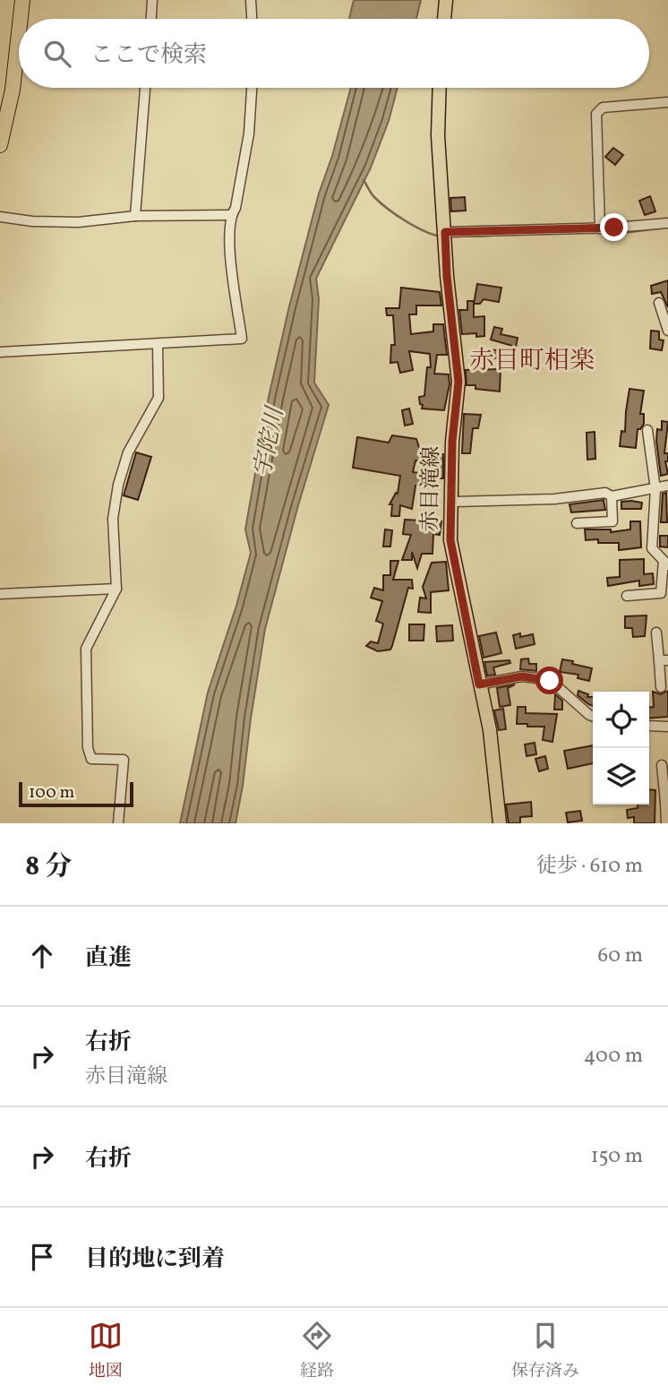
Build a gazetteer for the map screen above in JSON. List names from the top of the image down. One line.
{"streets":{"main road":["赤目滝線"]},"districts":["赤目町相楽"],"water":["宇陀川"],"scale_bar":"100 m","page":{"search":"ここで検索","scale":"100 m","heading":["8 分","徒歩 · 610 m"],"list":[["直進","60 m"],["右折","赤目滝線","400 m"],["右折","150 m"],"目的地に到着"],"nav":["地図","経路","保存済み"]}}
